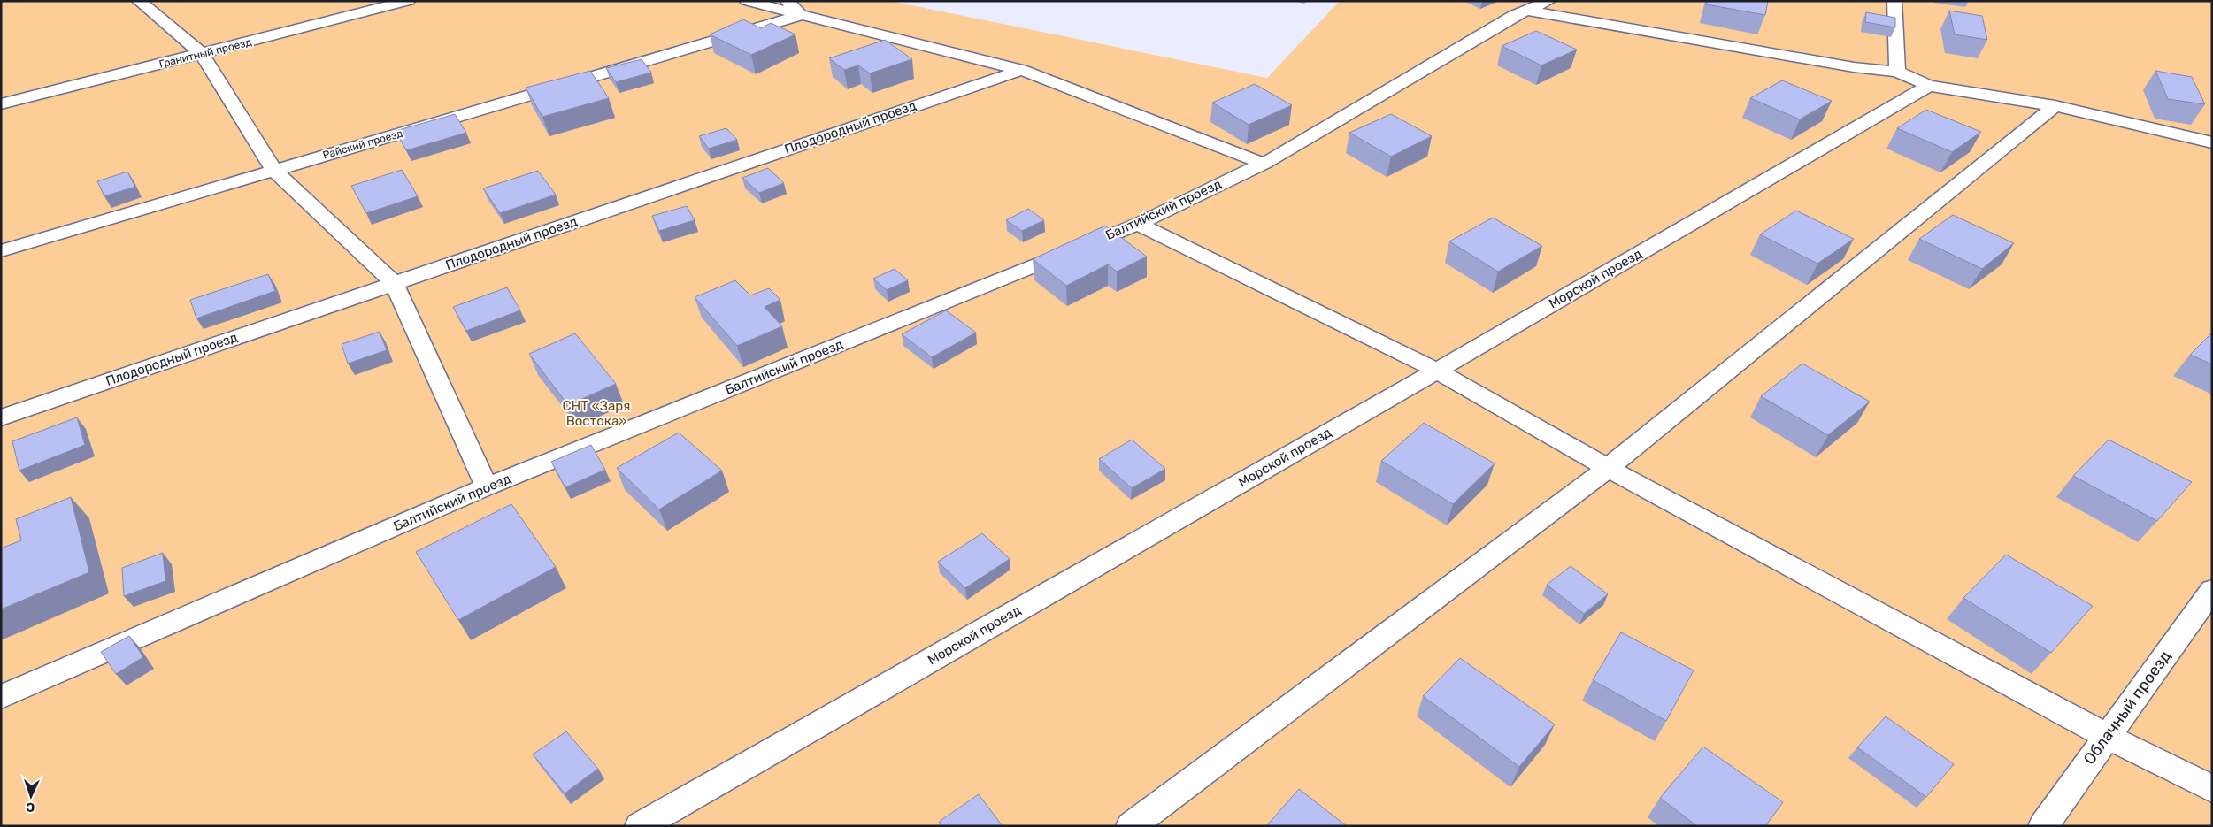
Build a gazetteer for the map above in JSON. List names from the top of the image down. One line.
{"streets":{"lane":["Гранитный проезд","Плодородный проезд","Райский проезд","Балтийский проезд","Морской проезд","Облачный проезд"]},"parks":["СНТ «Заря Востока»"],"north":"bottom"}
